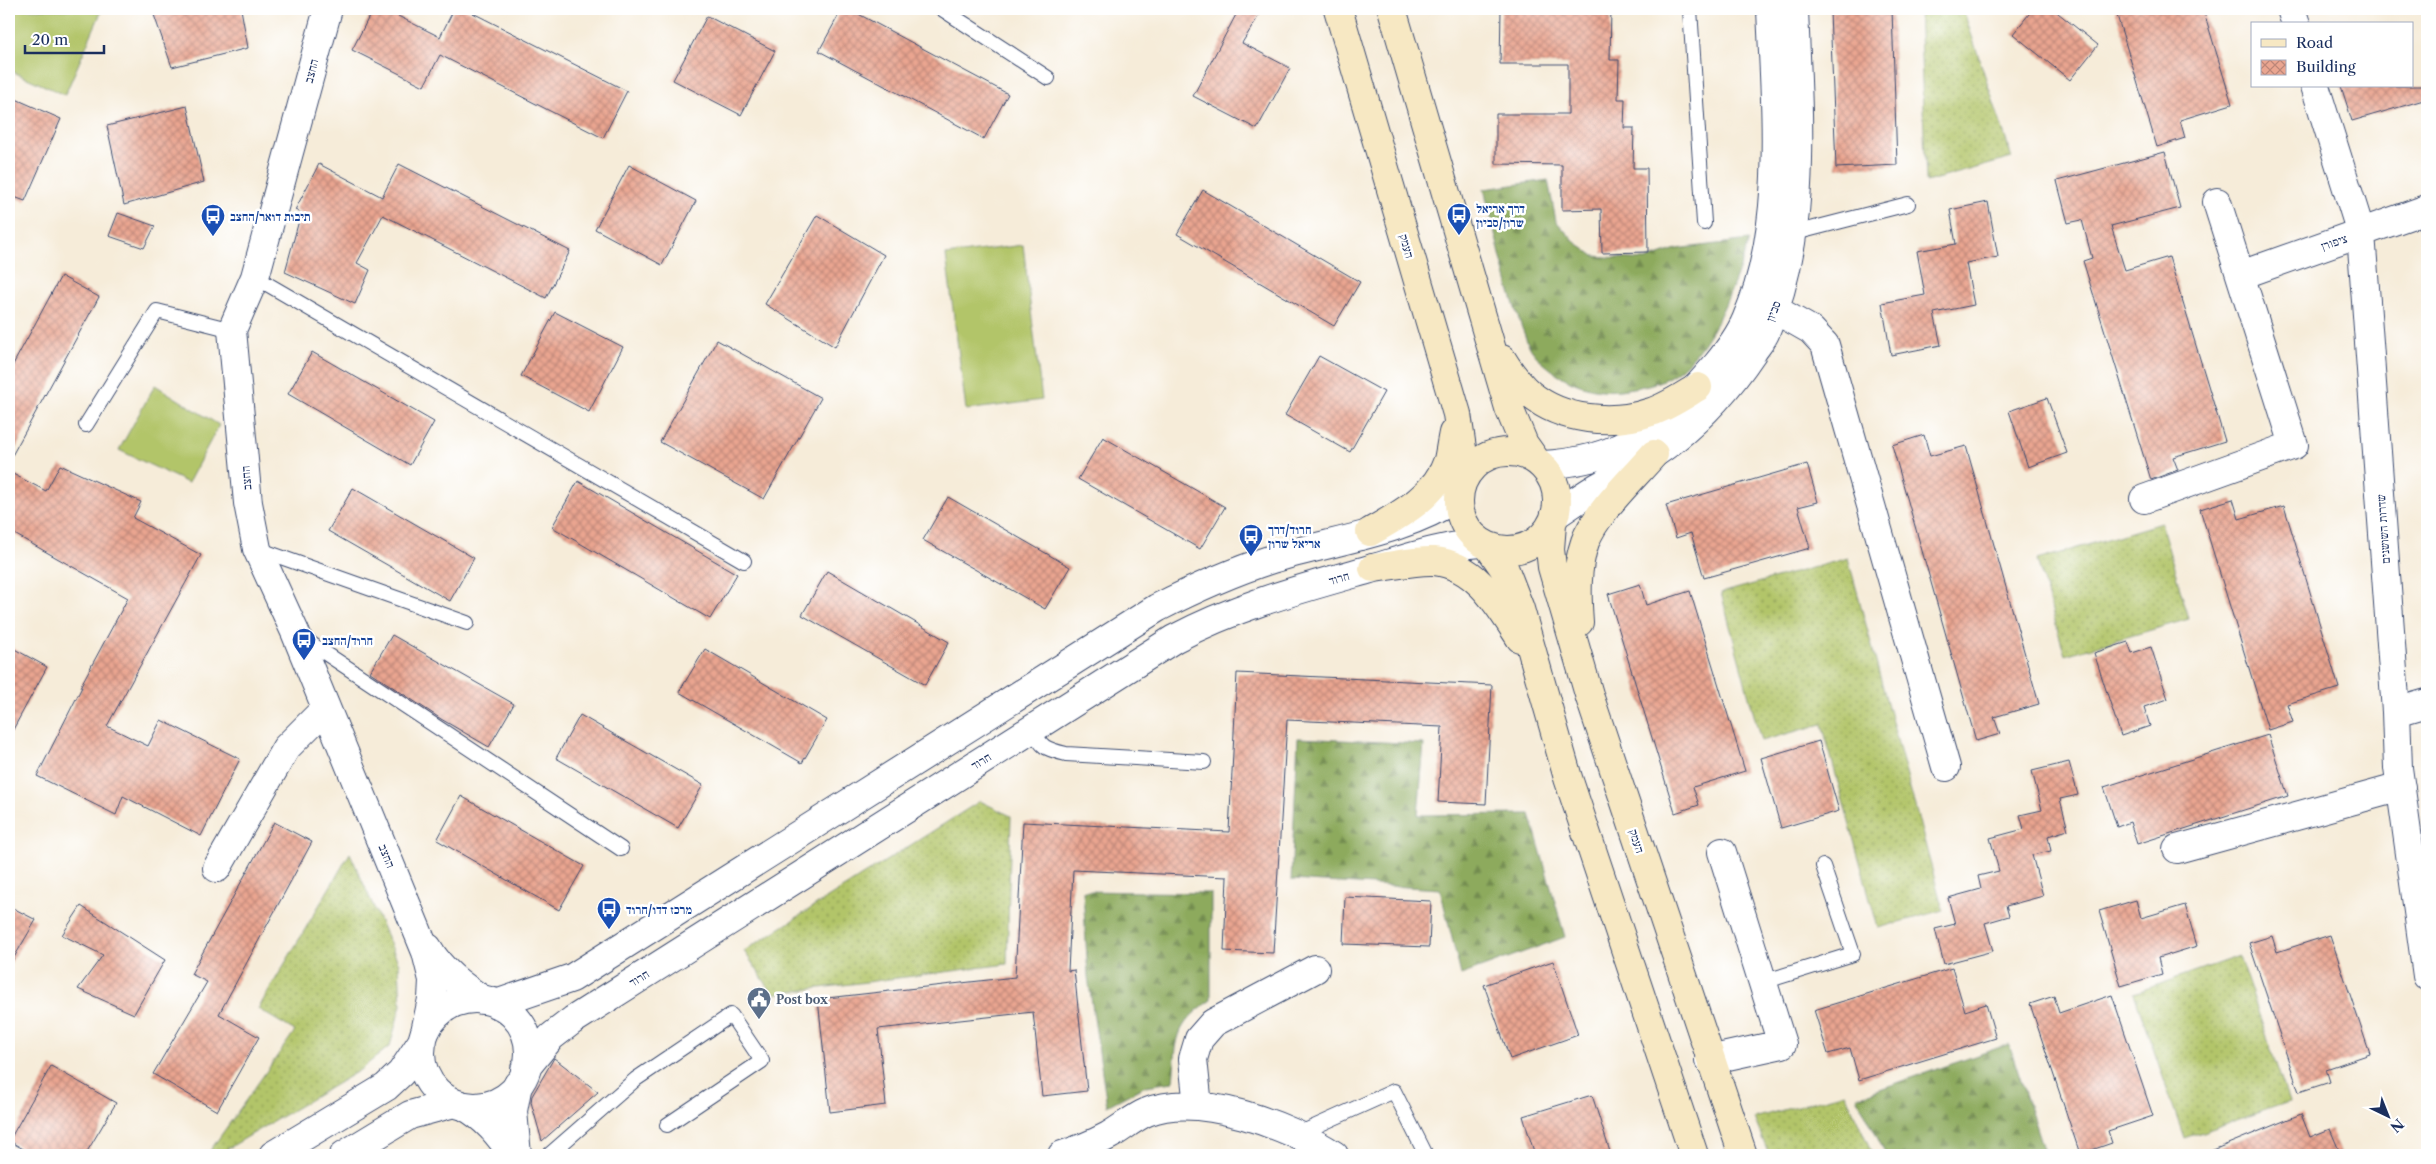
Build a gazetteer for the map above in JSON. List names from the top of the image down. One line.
{"streets":{"main road":["העמק"],"street":["החצב","ציפורן","סביון","שדרות השושנים","חרוד"]},"crossings":[["החצב","חרוד"],["ציפורן","שדרות השושנים"],["העמק","סביון"],["העמק","חרוד"],["סביון","חרוד"]],"places":{"bus stop":["דרך אריאל שרון/סביון","תיבות דואר/החצב","חרוד/דרך אריאל שרון","חרוד/החצב","מרכז דדו/חרוד"],"public building":["Post box"]},"legend":["Road","Building"],"scale_bar":"20 m","north":"bottom right"}
